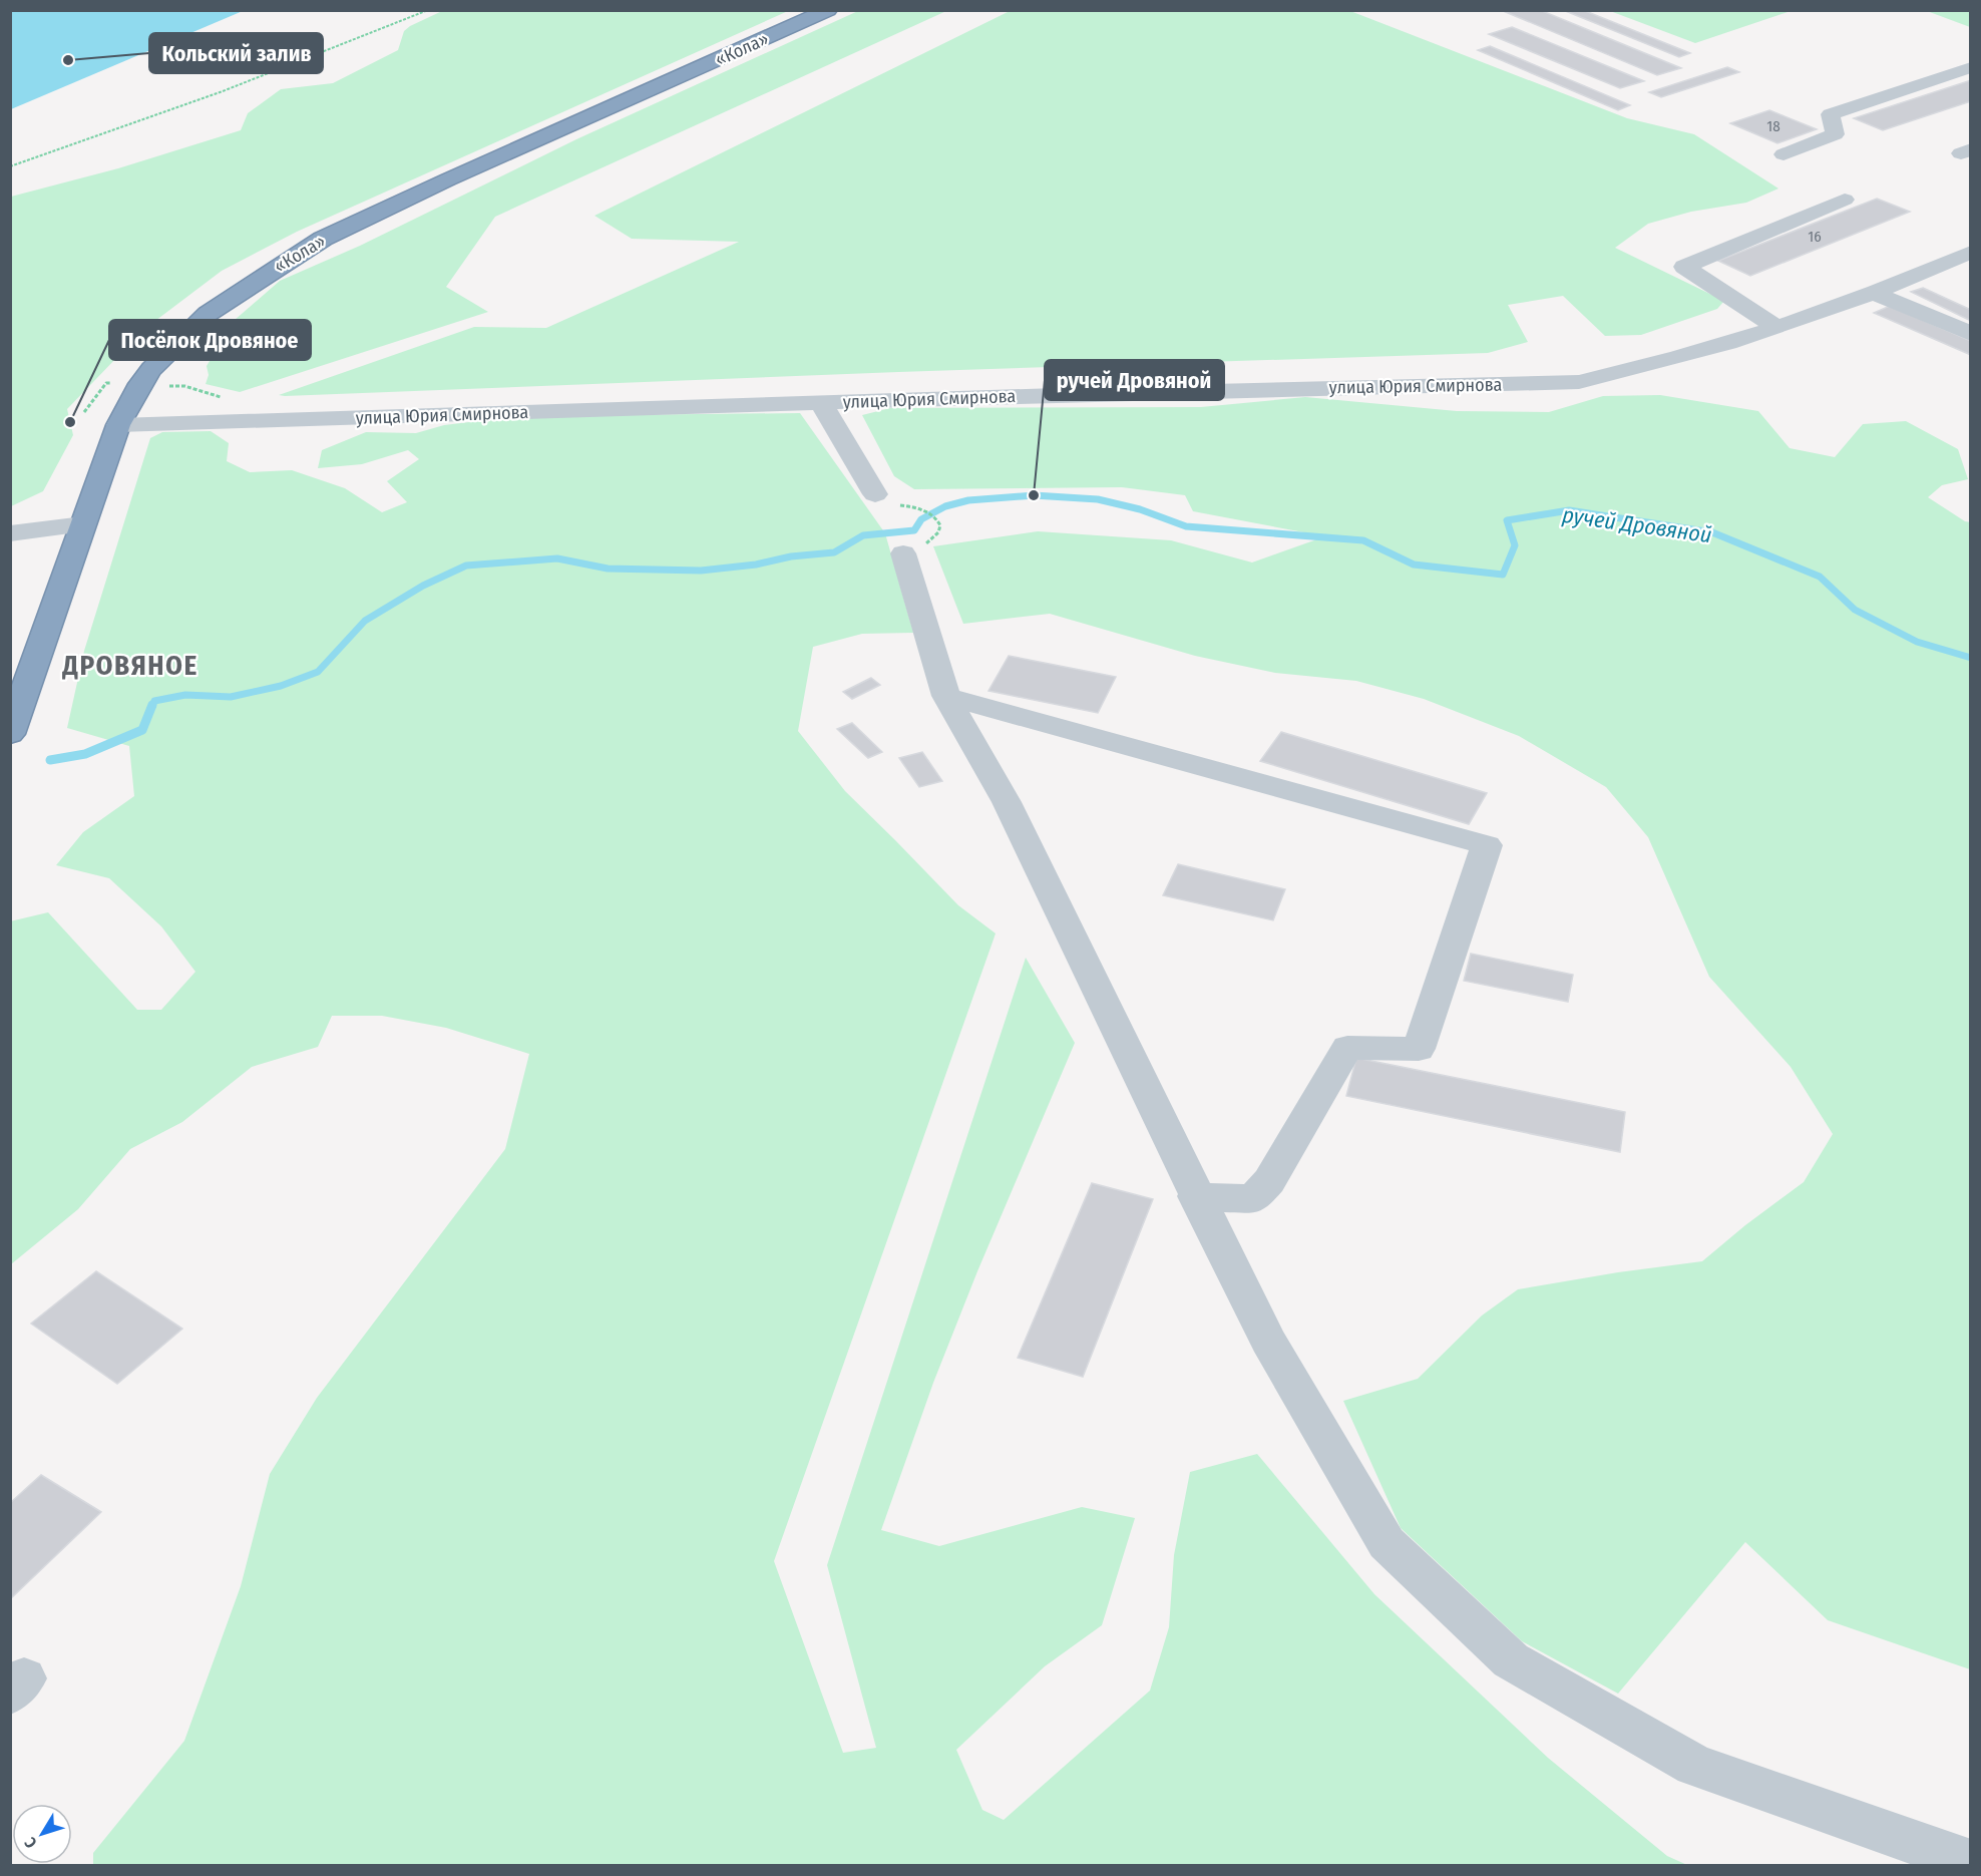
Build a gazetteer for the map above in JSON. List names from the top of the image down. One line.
{"streets":{"highway":["«Кола»"],"street":["улица Юрия Смирнова"]},"crossings":[["«Кола»","улица Юрия Смирнова"]],"districts":["ДРОВЯНОЕ"],"water":["ручей Дровяной"],"places":["Кольский залив","Посёлок Дровяное","ручей Дровяной"],"house_numbers":["18","16"],"north":"bottom left"}
